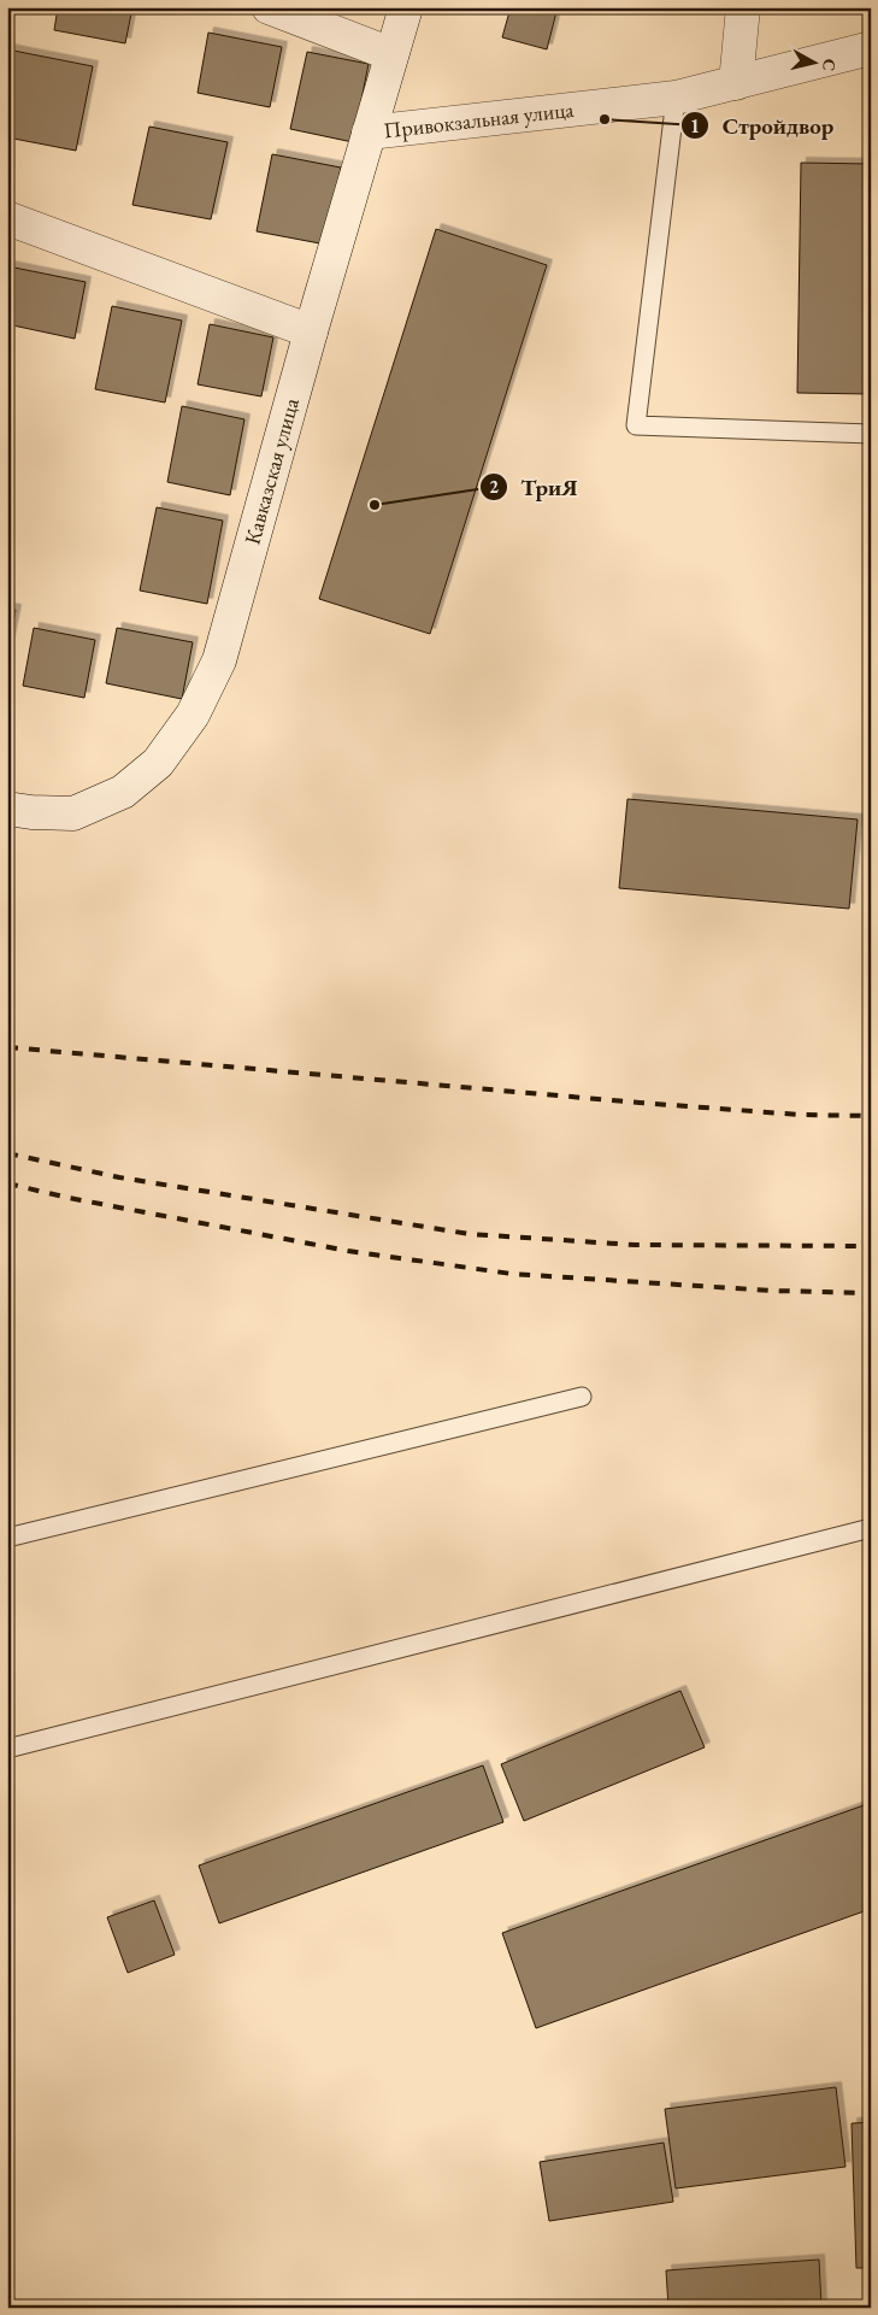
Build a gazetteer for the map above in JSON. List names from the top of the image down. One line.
{"streets":{"street":["Привокзальная улица","Кавказская улица"]},"crossings":[["Привокзальная улица","Кавказская улица"]],"places":["Стройдвор","ТриЯ"],"north":"right"}
